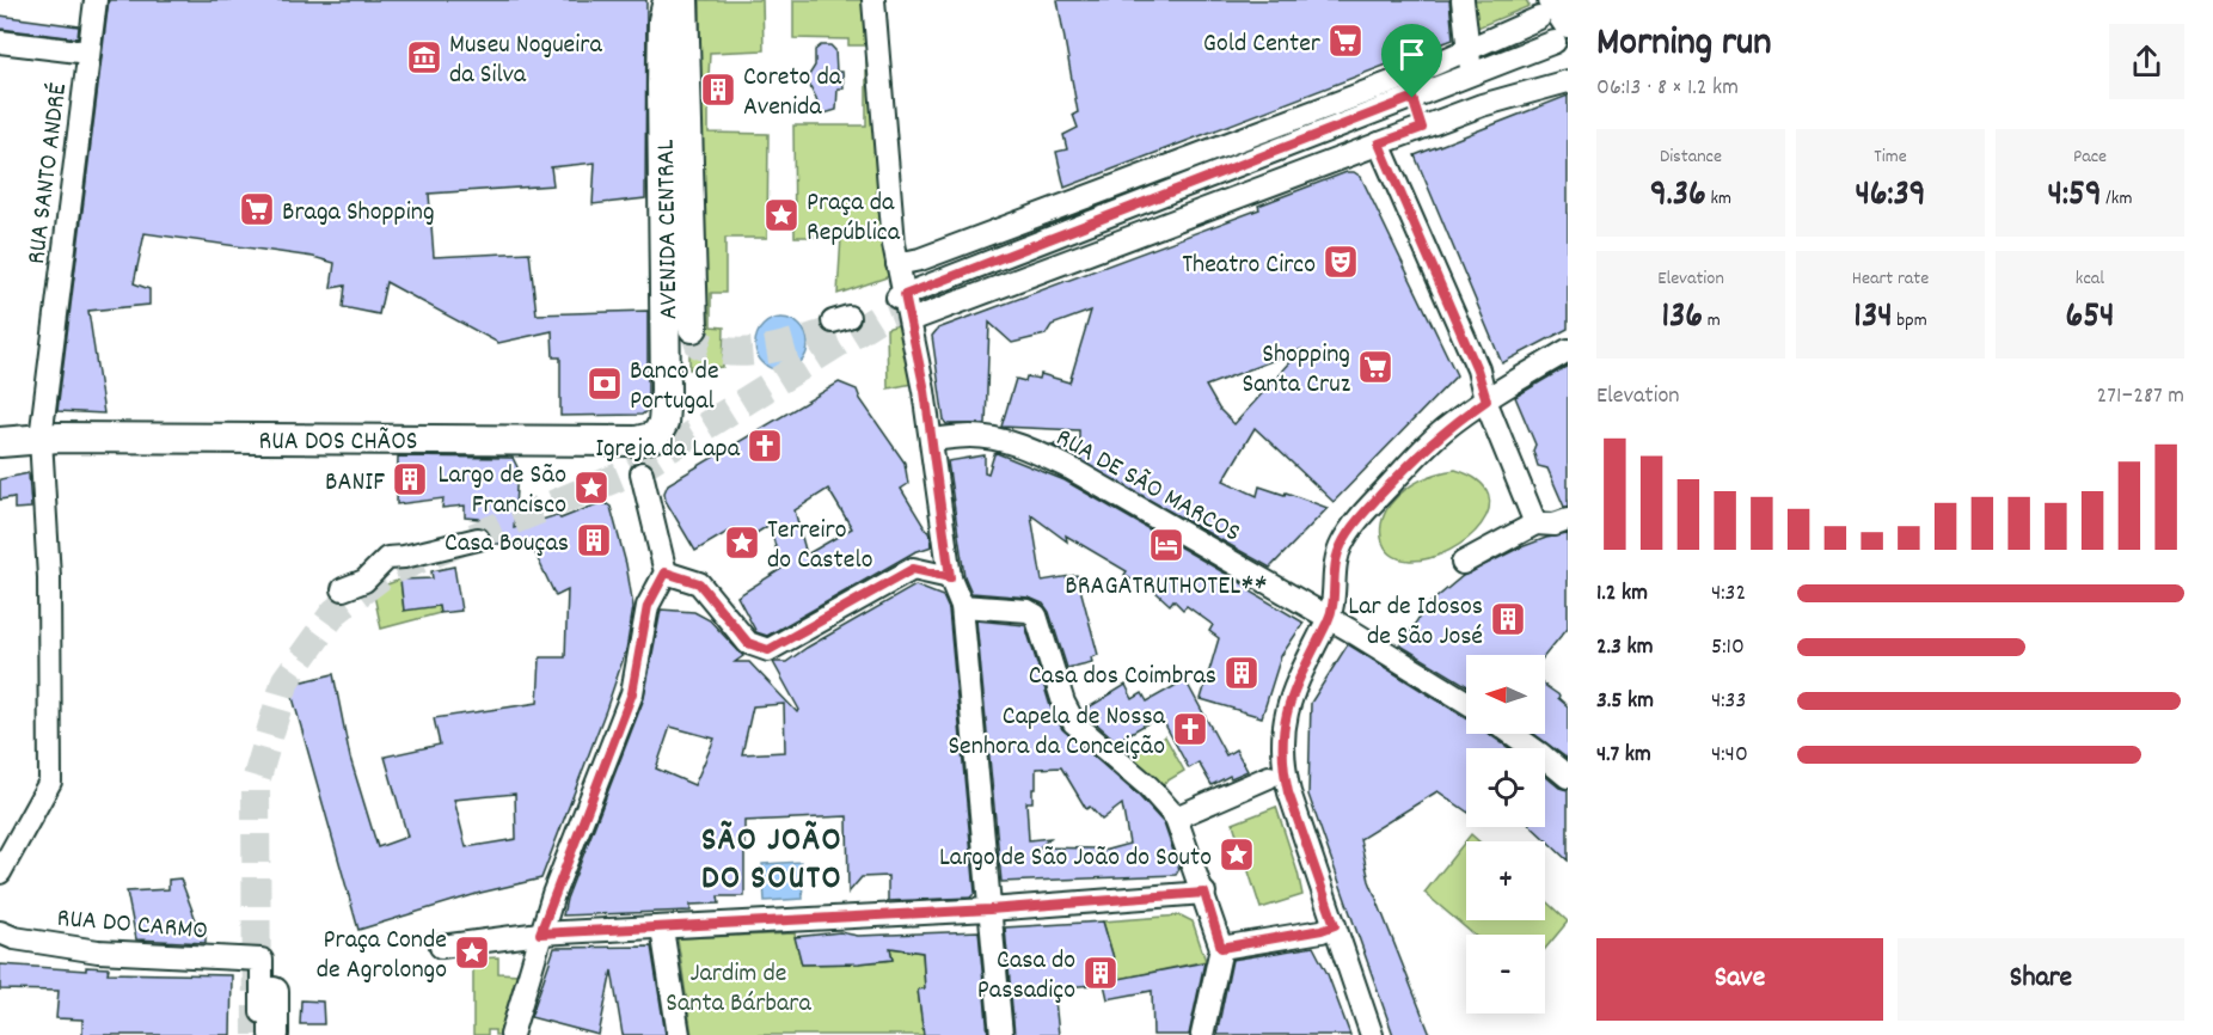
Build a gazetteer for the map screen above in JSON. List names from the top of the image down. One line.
{"streets":{"street":["RUA SANTO ANDRÉ","AVENIDA CENTRAL","RUA DOS CHÃOS","RUA DE SÃO MARCOS","RUA DO CARMO"]},"crossings":[["RUA SANTO ANDRÉ","RUA DOS CHÃOS"],["AVENIDA CENTRAL","RUA DOS CHÃOS"]],"districts":["SÃO JOÃO DO SOUTO"],"parks":["Jardim de Santa Bárbara"],"places":{"supermarket":["Gold Center","Braga Shopping","Shopping Santa Cruz"],"museum":["Museu Nogueira da Silva"],"building":["Coreto da Avenida","BANIF","Casa Bouças","Lar de Idosos de São José","Casa dos Coimbras","Casa do Passadiço"],"place":["Praça da República","Largo de São Francisco","Terreiro do Castelo","Largo de São João do Souto","Praça Conde de Agrolongo"],"theatre":["Theatro Circo"],"bank":["Banco de Portugal"],"church":["Igreja da Lapa","Capela de Nossa Senhora da Conceição"],"hotel":["BRAGATRUTHOTEL**"]},"north":"left","page":{"heading":["Morning run","06:13 · 8 × 1.2 km"],"stats":[["Distance","9.36 km"],["Time","46:39"],["Pace","4:59 /km"],["Elevation","136 m"],["Heart rate","134 bpm"],["kcal","654"]],"chart":["Elevation","271–287 m"],"list":[{"name":"1.2 km","note":"4:32"},{"name":"2.3 km","note":"5:10"},{"name":"3.5 km","note":"4:33"},{"name":"4.7 km","note":"4:40"}],"map_buttons":["+","−"],"buttons":["Save","Share"]}}
